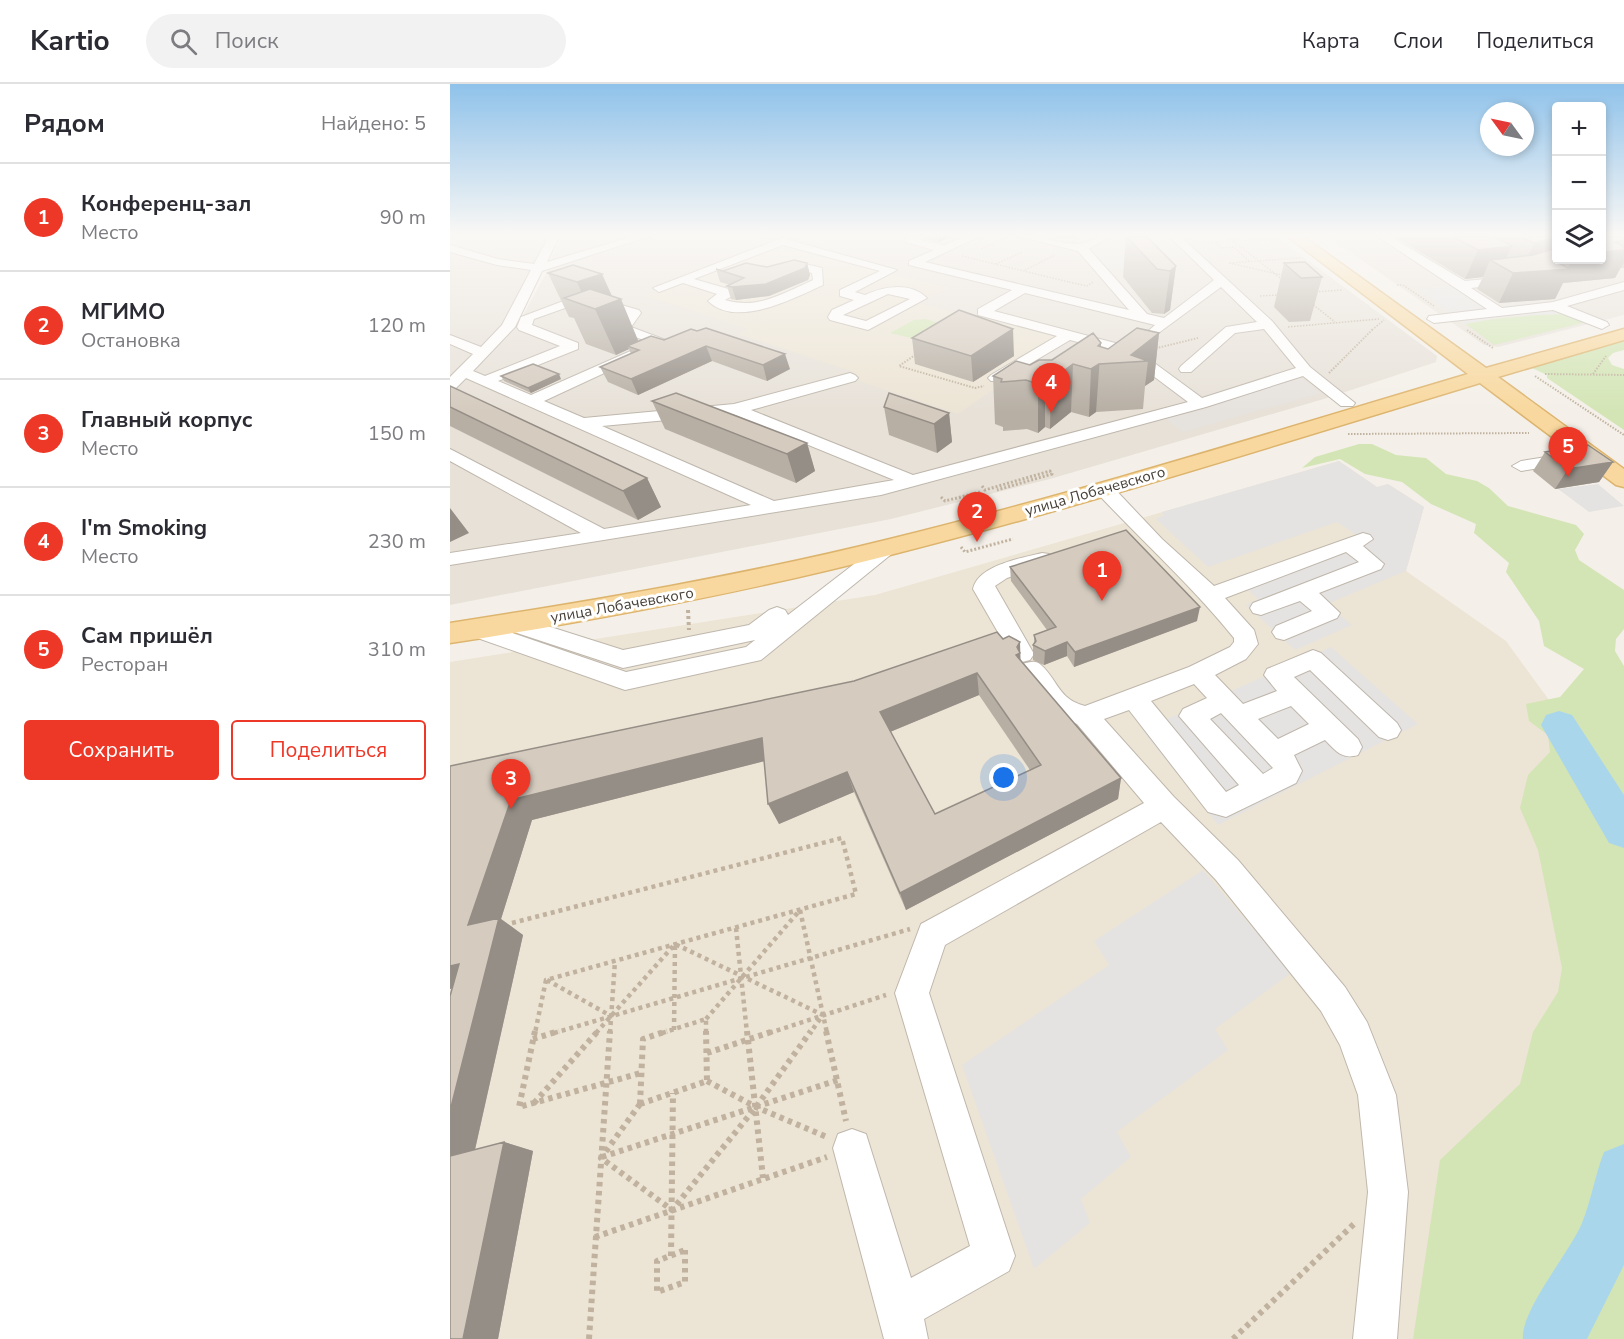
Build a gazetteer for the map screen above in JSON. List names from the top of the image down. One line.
{"streets":{"main road":["улица Лобачевского"]},"north":"top left","page":{"header":"Kartio","search":"Поиск","nav":["Карта","Слои","Поделиться"],"heading":["Рядом","Найдено: 5"],"map_buttons":["+","−"],"list":[{"mark":"1","name":"Конференц-зал","note":"Место","value":"90 m"},{"mark":"2","name":"МГИМО","note":"Остановка","value":"120 m"},{"mark":"3","name":"Главный корпус","note":"Место","value":"150 m"},{"mark":"4","name":"I'm Smoking","note":"Место","value":"230 m"},{"mark":"5","name":"Сам пришёл","note":"Ресторан","value":"310 m"}],"pins":["4","5","2","1","3"],"buttons":["Сохранить","Поделиться"]}}
